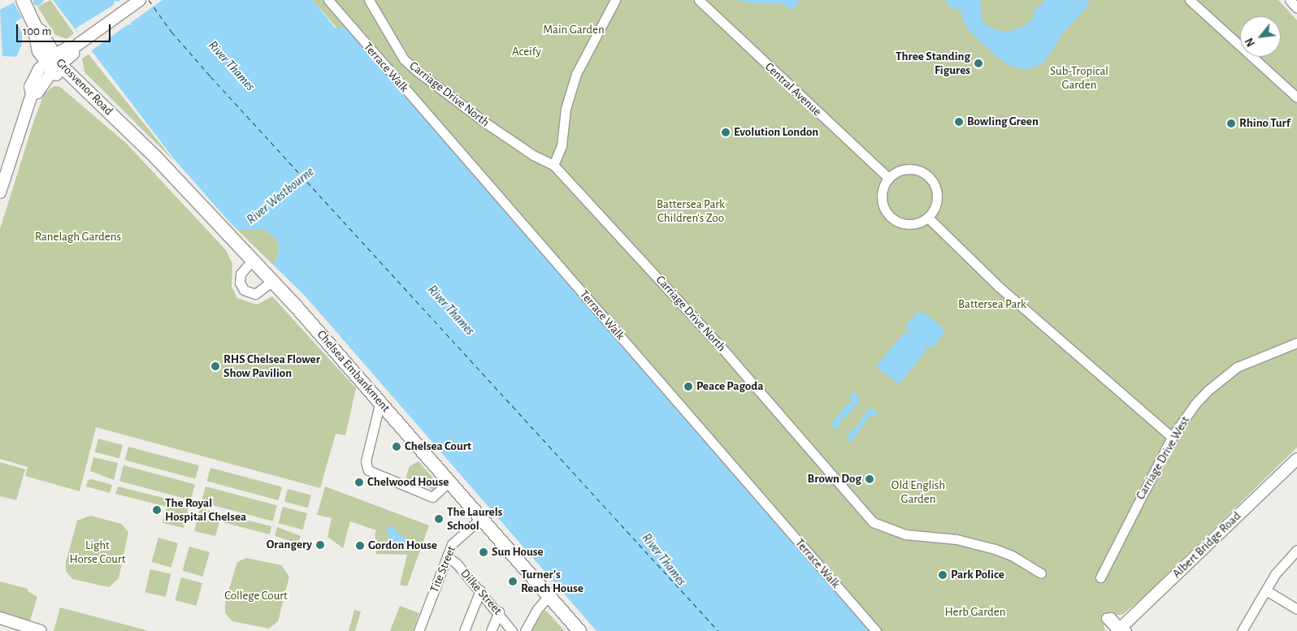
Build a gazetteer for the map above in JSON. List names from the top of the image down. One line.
{"streets":{"highway":["Grosvenor Road","Chelsea Embankment"],"main road":["Albert Bridge Road"],"street":["Terrace Walk","Central Avenue","Carriage Drive North","Carriage Drive West","Tite Street","Dilke Street"]},"crossings":[["Grosvenor Road","Chelsea Embankment"],["Chelsea Embankment","Tite Street"],["Tite Street","Dilke Street"]],"water":["River Thames","River Westbourne"],"parks":["Main Garden","Aceify","Sub-Tropical Garden","Battersea Park Children's Zoo","Ranelagh Gardens","Battersea Park","Old English Garden","Light Horse Court","College Court","Herb Garden"],"places":["Three Standing Figures","Bowling Green","Rhino Turf","Evolution London","RHS Chelsea Flower Show Pavilion","Peace Pagoda","Chelsea Court","Brown Dog","Chelwood House","The Royal Hospital Chelsea","The Laurels School","Orangery","Gordon House","Sun House","Park Police","Turner's Reach House"],"scale_bar":"100 m","north":"bottom left"}
